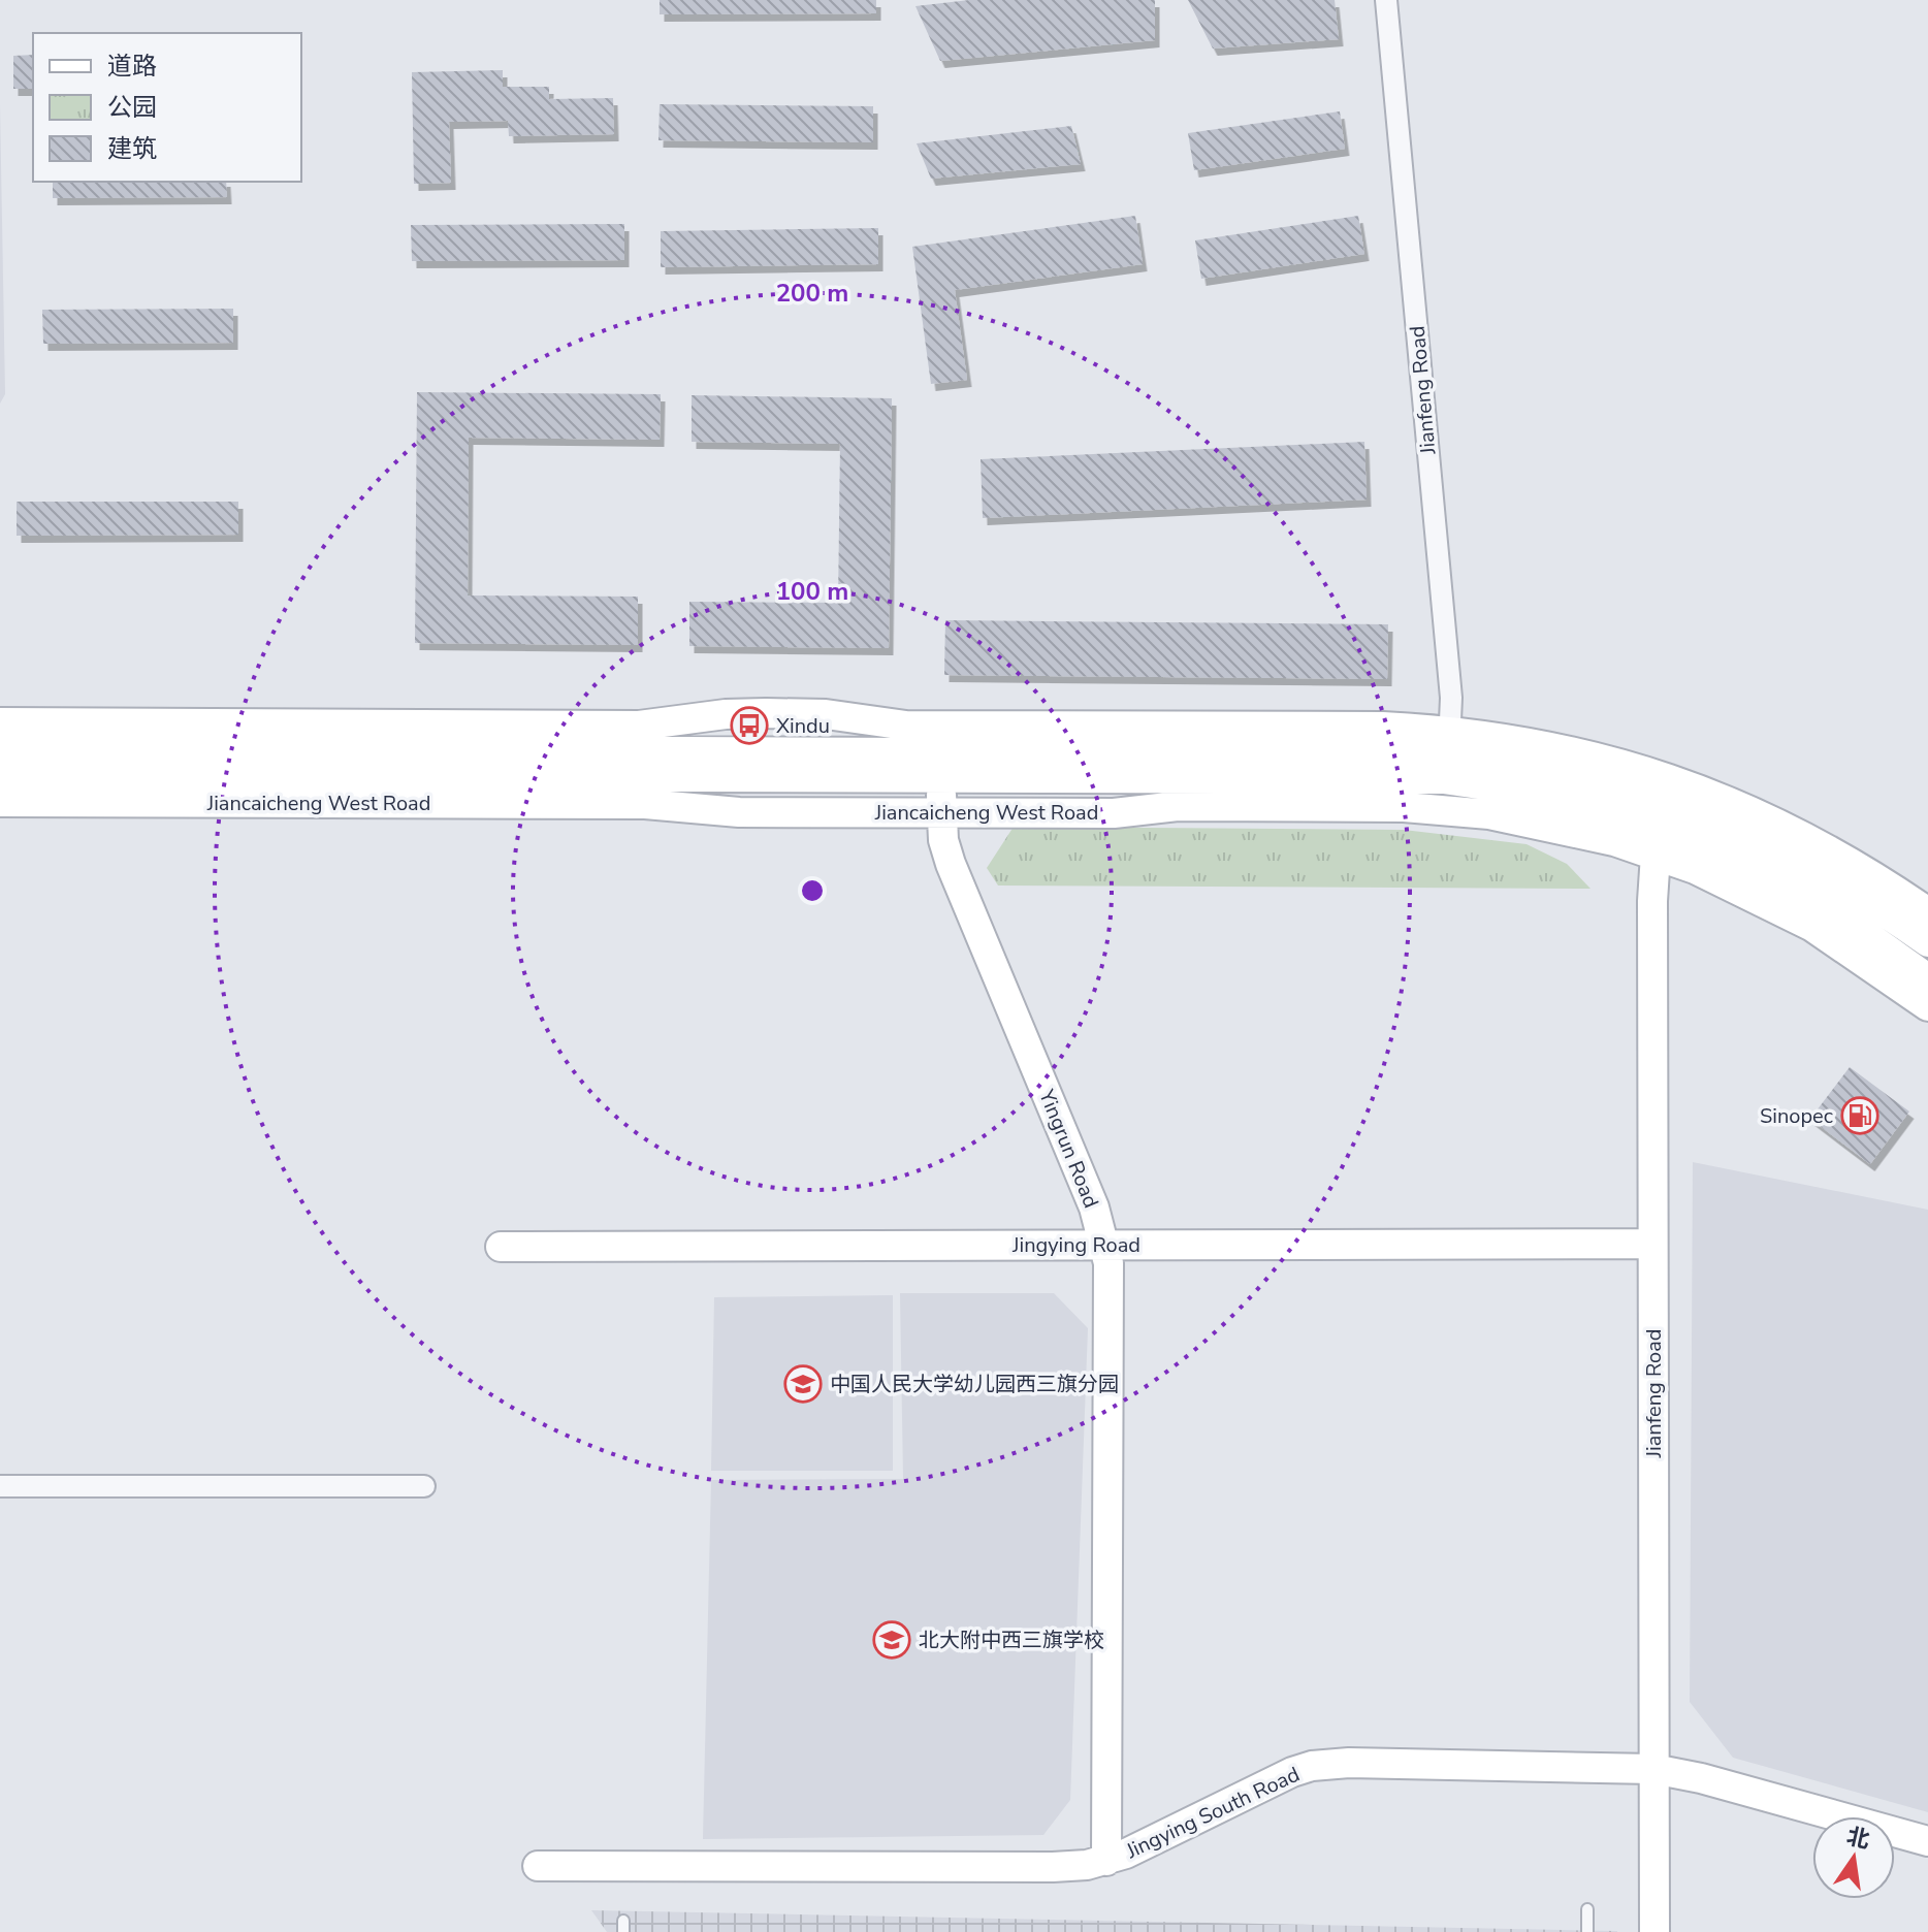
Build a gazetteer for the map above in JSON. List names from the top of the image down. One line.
{"streets":{"street":["Jianfeng Road","Jiancaicheng West Road","Yingrun Road","Jingying Road","Jingying South Road"]},"crossings":[["Jianfeng Road","Jiancaicheng West Road"],["Jianfeng Road","Jingying Road"],["Jianfeng Road","Jingying South Road"],["Jiancaicheng West Road","Yingrun Road"],["Yingrun Road","Jingying Road"],["Yingrun Road","Jingying South Road"]],"places":{"bus stop":["Xindu"],"fuel station":["Sinopec"],"school or university":["中国人民大学幼儿园西三旗分园","北大附中西三旗学校"]},"legend":["道路","公园","建筑"],"north":"top","rings":["200 m","100 m"]}
